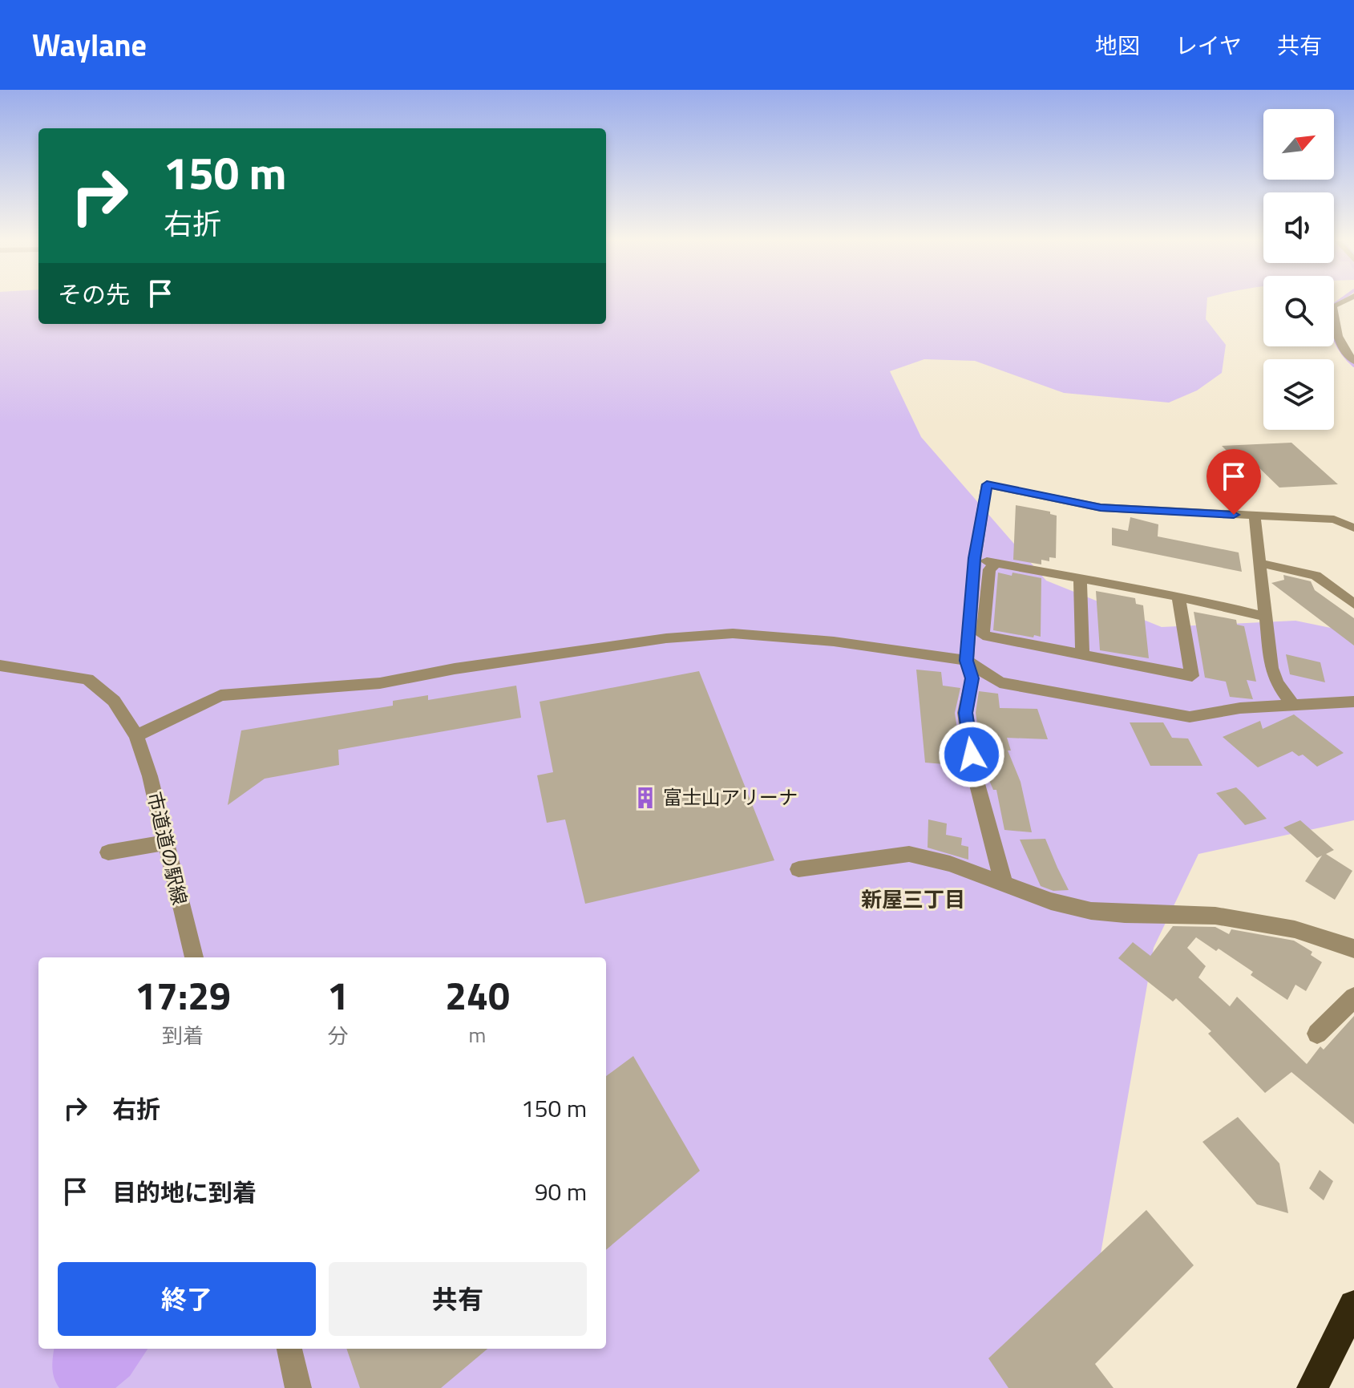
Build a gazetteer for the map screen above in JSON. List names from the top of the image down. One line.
{"streets":{"street":["市道道の駅線"]},"districts":["新屋三丁目"],"places":{"building":["富士山アリーナ"]},"north":"top right","page":{"header":"Waylane","nav":["地図","レイヤ","共有"],"turn":["150 m","右折"],"then":"その先","eta":["17:29","到着","1","分","240","m"],"list":[{"name":"右折","value":"150 m"},{"name":"目的地に到着","value":"90 m"}],"buttons":["終了","共有"]}}
